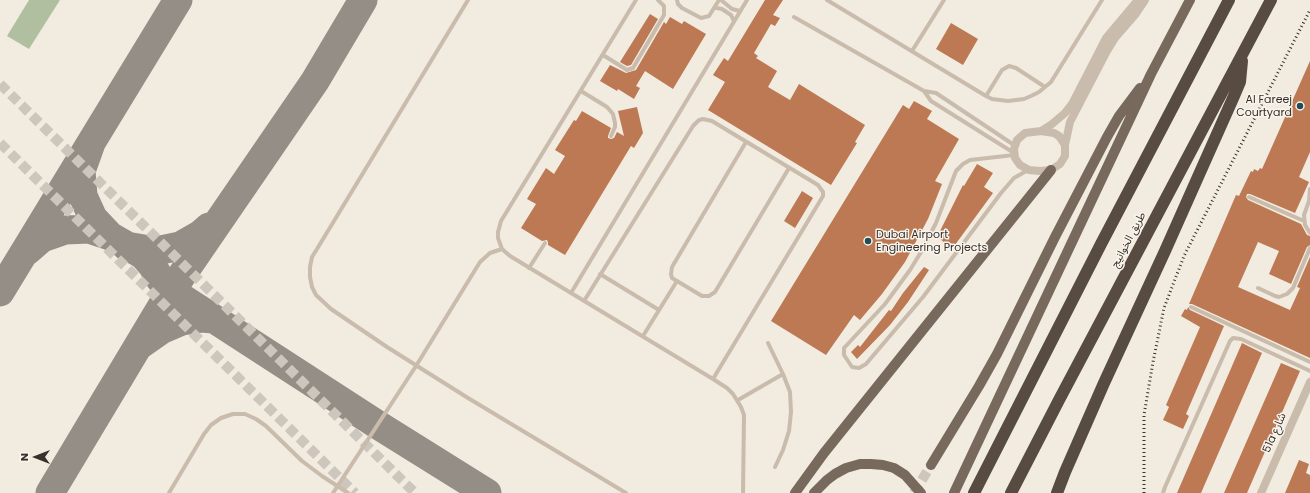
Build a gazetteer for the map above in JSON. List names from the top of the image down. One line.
{"streets":{"highway":["طريق الخوانيج"],"street":["51a شارع"]},"places":["Al Fareej Courtyard","Dubai Airport Engineering Projects"],"north":"left"}
